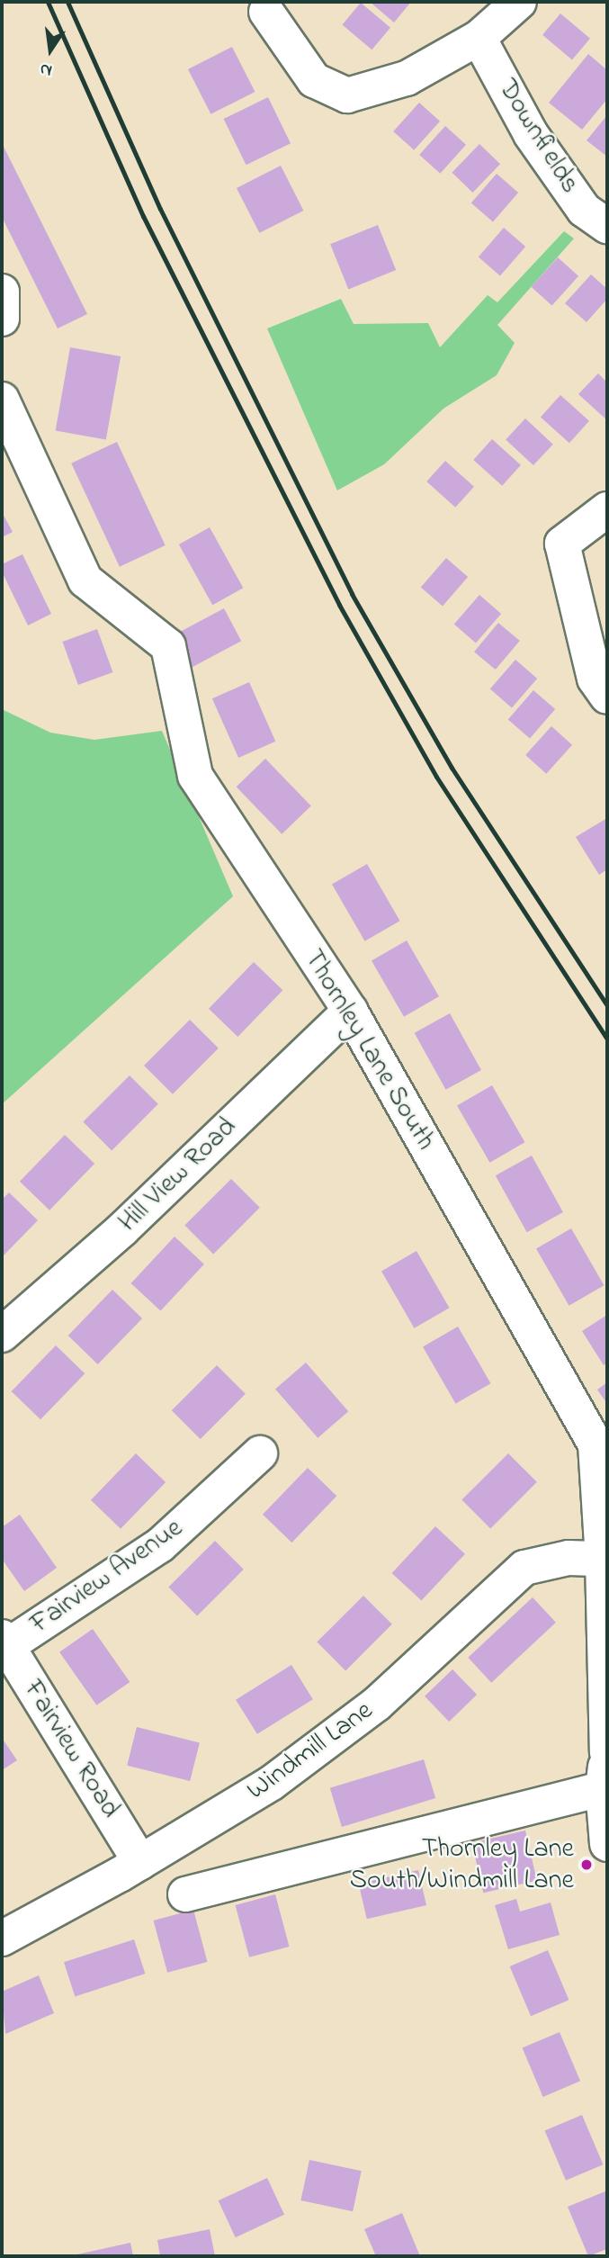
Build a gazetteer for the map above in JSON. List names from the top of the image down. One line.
{"streets":{"street":["Downfields","Thornley Lane South","Hill View Road","Fairview Avenue","Fairview Road","Windmill Lane"]},"crossings":[["Thornley Lane South","Hill View Road"],["Thornley Lane South","Windmill Lane"],["Fairview Avenue","Fairview Road"],["Fairview Road","Windmill Lane"]],"places":["Thornley Lane South/Windmill Lane"],"north":"bottom"}
